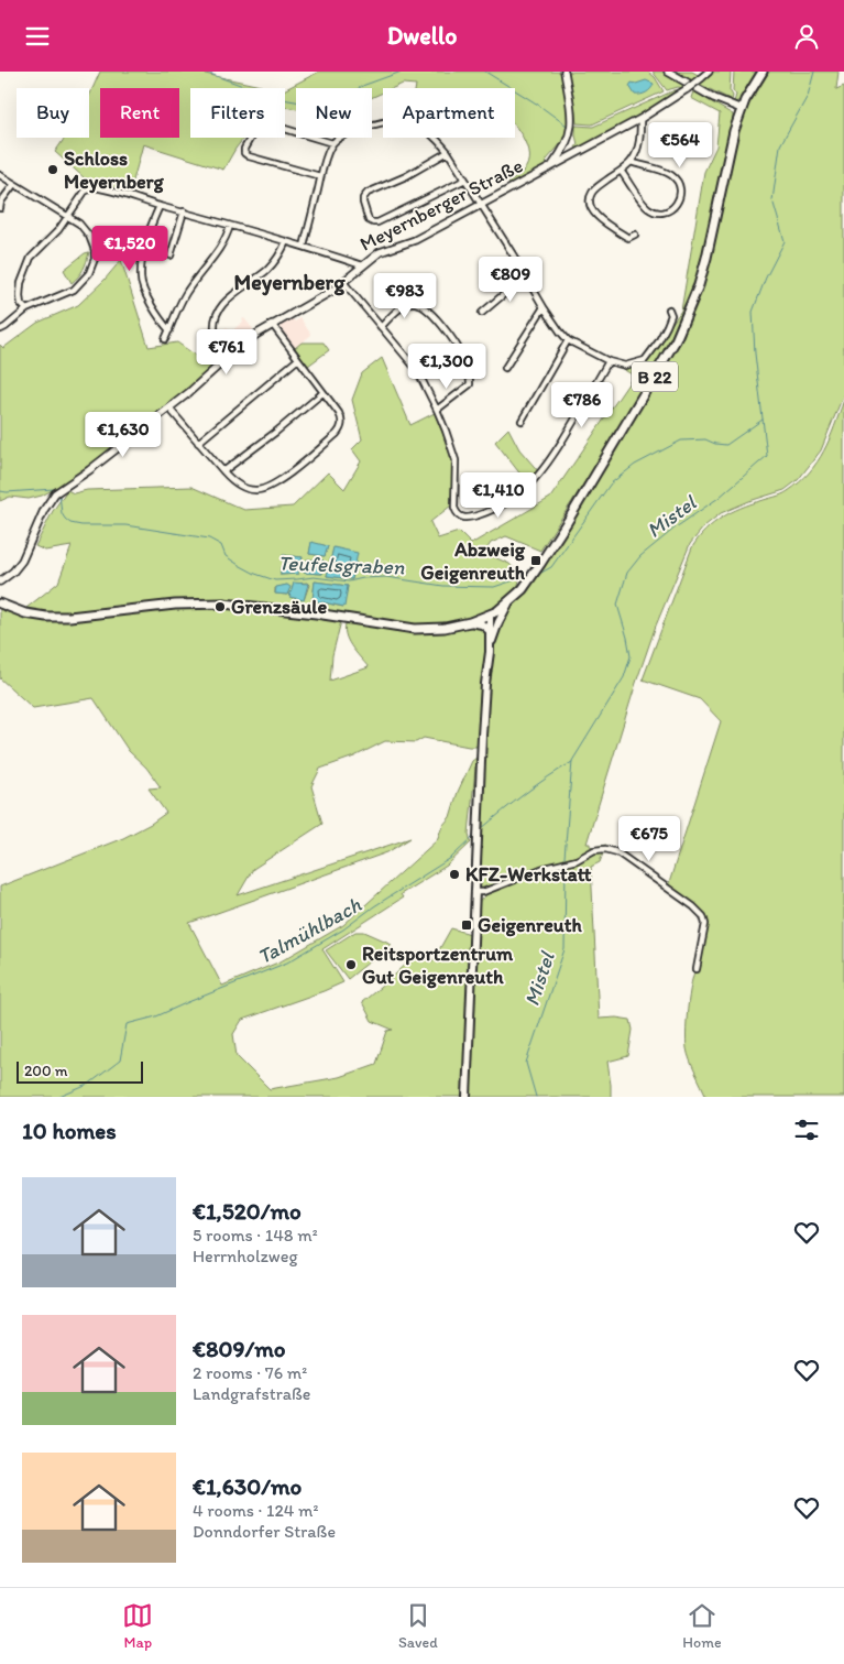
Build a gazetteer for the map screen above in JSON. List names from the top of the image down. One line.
{"streets":{"main road":["B 22"],"street":["Meyernberger Straße"]},"districts":["Meyernberg"],"water":["Mistel","Teufelsgraben","Talmühlbach"],"places":{"other":["Schloss Meyernberg","Grenzsäule","KFZ-Werkstatt","Reitsportzentrum Gut Geigenreuth"],"transit":["Abzweig Geigenreuth","Geigenreuth"]},"scale_bar":"200 m","page":{"header":"Dwello","chip":["Buy","Rent","Filters","New","Apartment"],"price":["€564","€1,520","€809","€983","€761","€1,300","€786","€1,630","€1,410","€675"],"scale":"200 m","heading":"10 homes","list":[{"name":"€1,520/mo","note":"5 rooms · 148 m² · Herrnholzweg"},{"name":"€809/mo","note":"2 rooms · 76 m² · Landgrafstraße"},{"name":"€1,630/mo","note":"4 rooms · 124 m² · Donndorfer Straße"}],"tabs":["Map","Saved","Home"]}}
